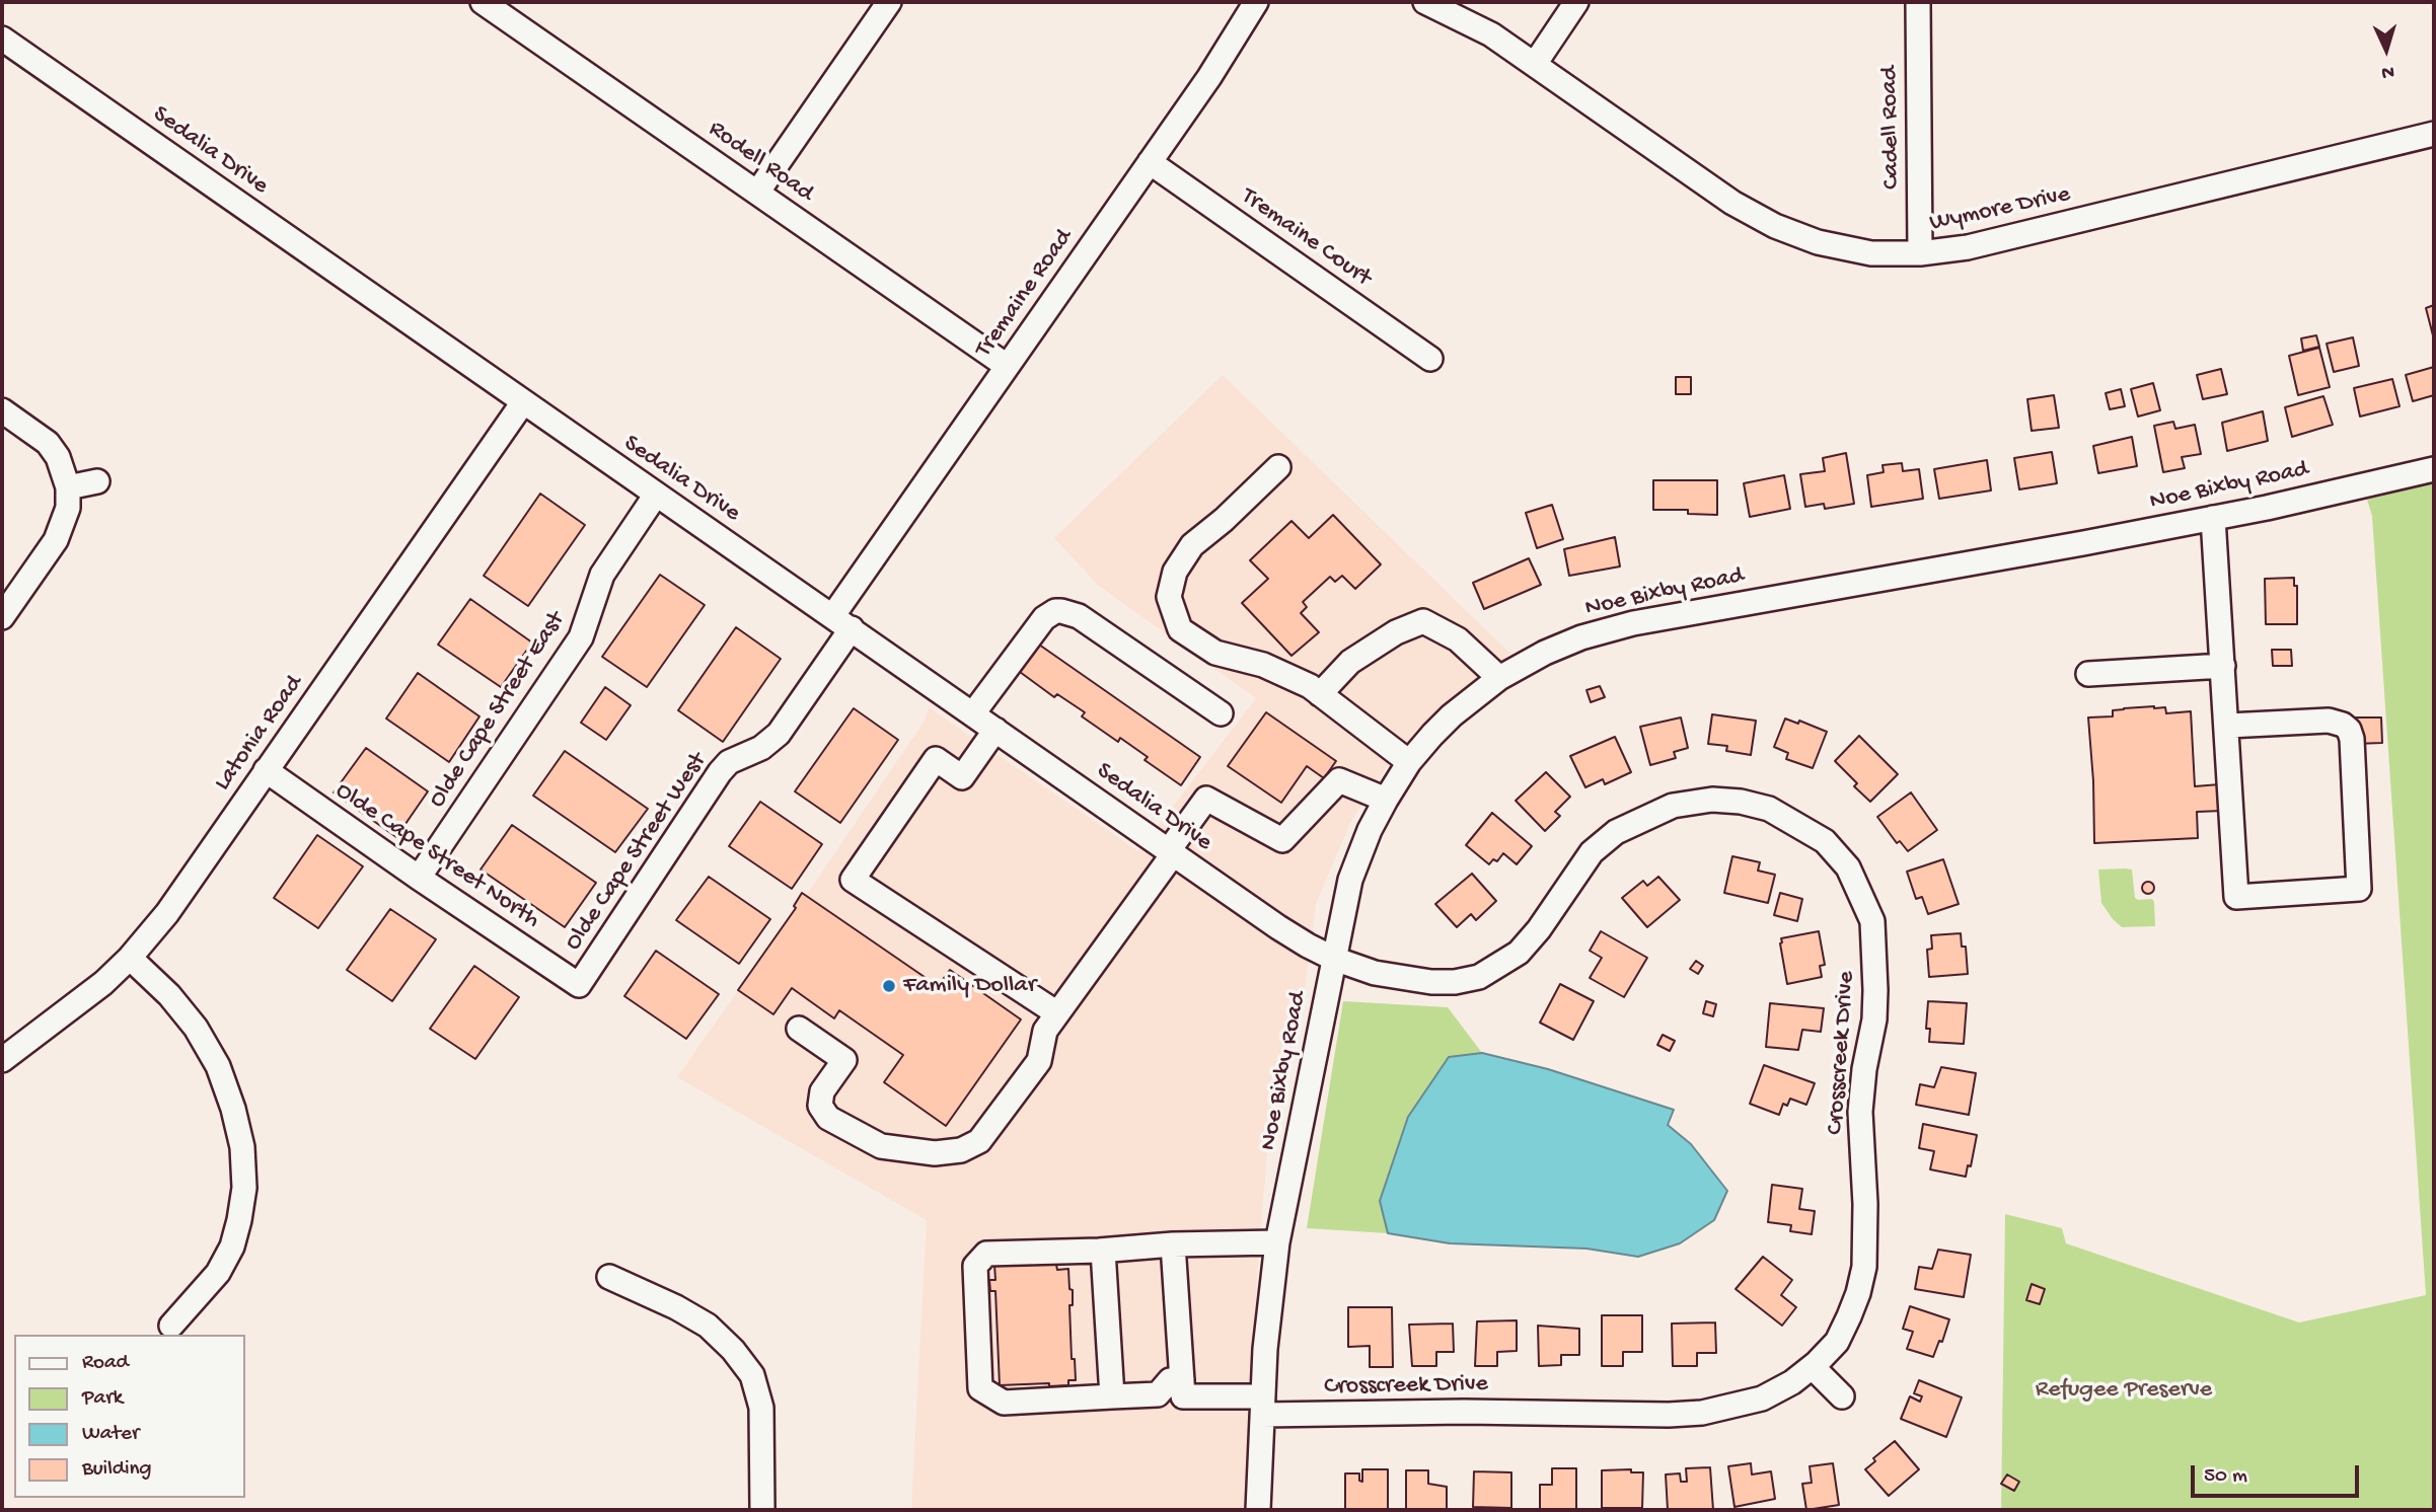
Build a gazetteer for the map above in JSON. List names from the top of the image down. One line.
{"streets":{"street":["Cadell Road","Sedalia Drive","Rodell Road","Wymore Drive","Tremaine Court","Tremaine Road","Noe Bixby Road","Olde Cape Street East","Latonia Road","Olde Cape Street West","Olde Cape Street North","Crosscreek Drive"]},"crossings":[["Cadell Road","Wymore Drive"],["Sedalia Drive","Tremaine Road"],["Sedalia Drive","Noe Bixby Road"],["Sedalia Drive","Olde Cape Street East"],["Sedalia Drive","Latonia Road"],["Sedalia Drive","Olde Cape Street West"],["Sedalia Drive","Crosscreek Drive"],["Rodell Road","Tremaine Road"],["Tremaine Court","Tremaine Road"],["Tremaine Road","Olde Cape Street West"],["Noe Bixby Road","Crosscreek Drive"],["Olde Cape Street East","Olde Cape Street North"],["Latonia Road","Olde Cape Street North"],["Olde Cape Street West","Olde Cape Street North"]],"parks":["Refugee Preserve"],"places":["Family Dollar"],"legend":["Road","Park","Water","Building"],"scale_bar":"50 m","north":"bottom"}
